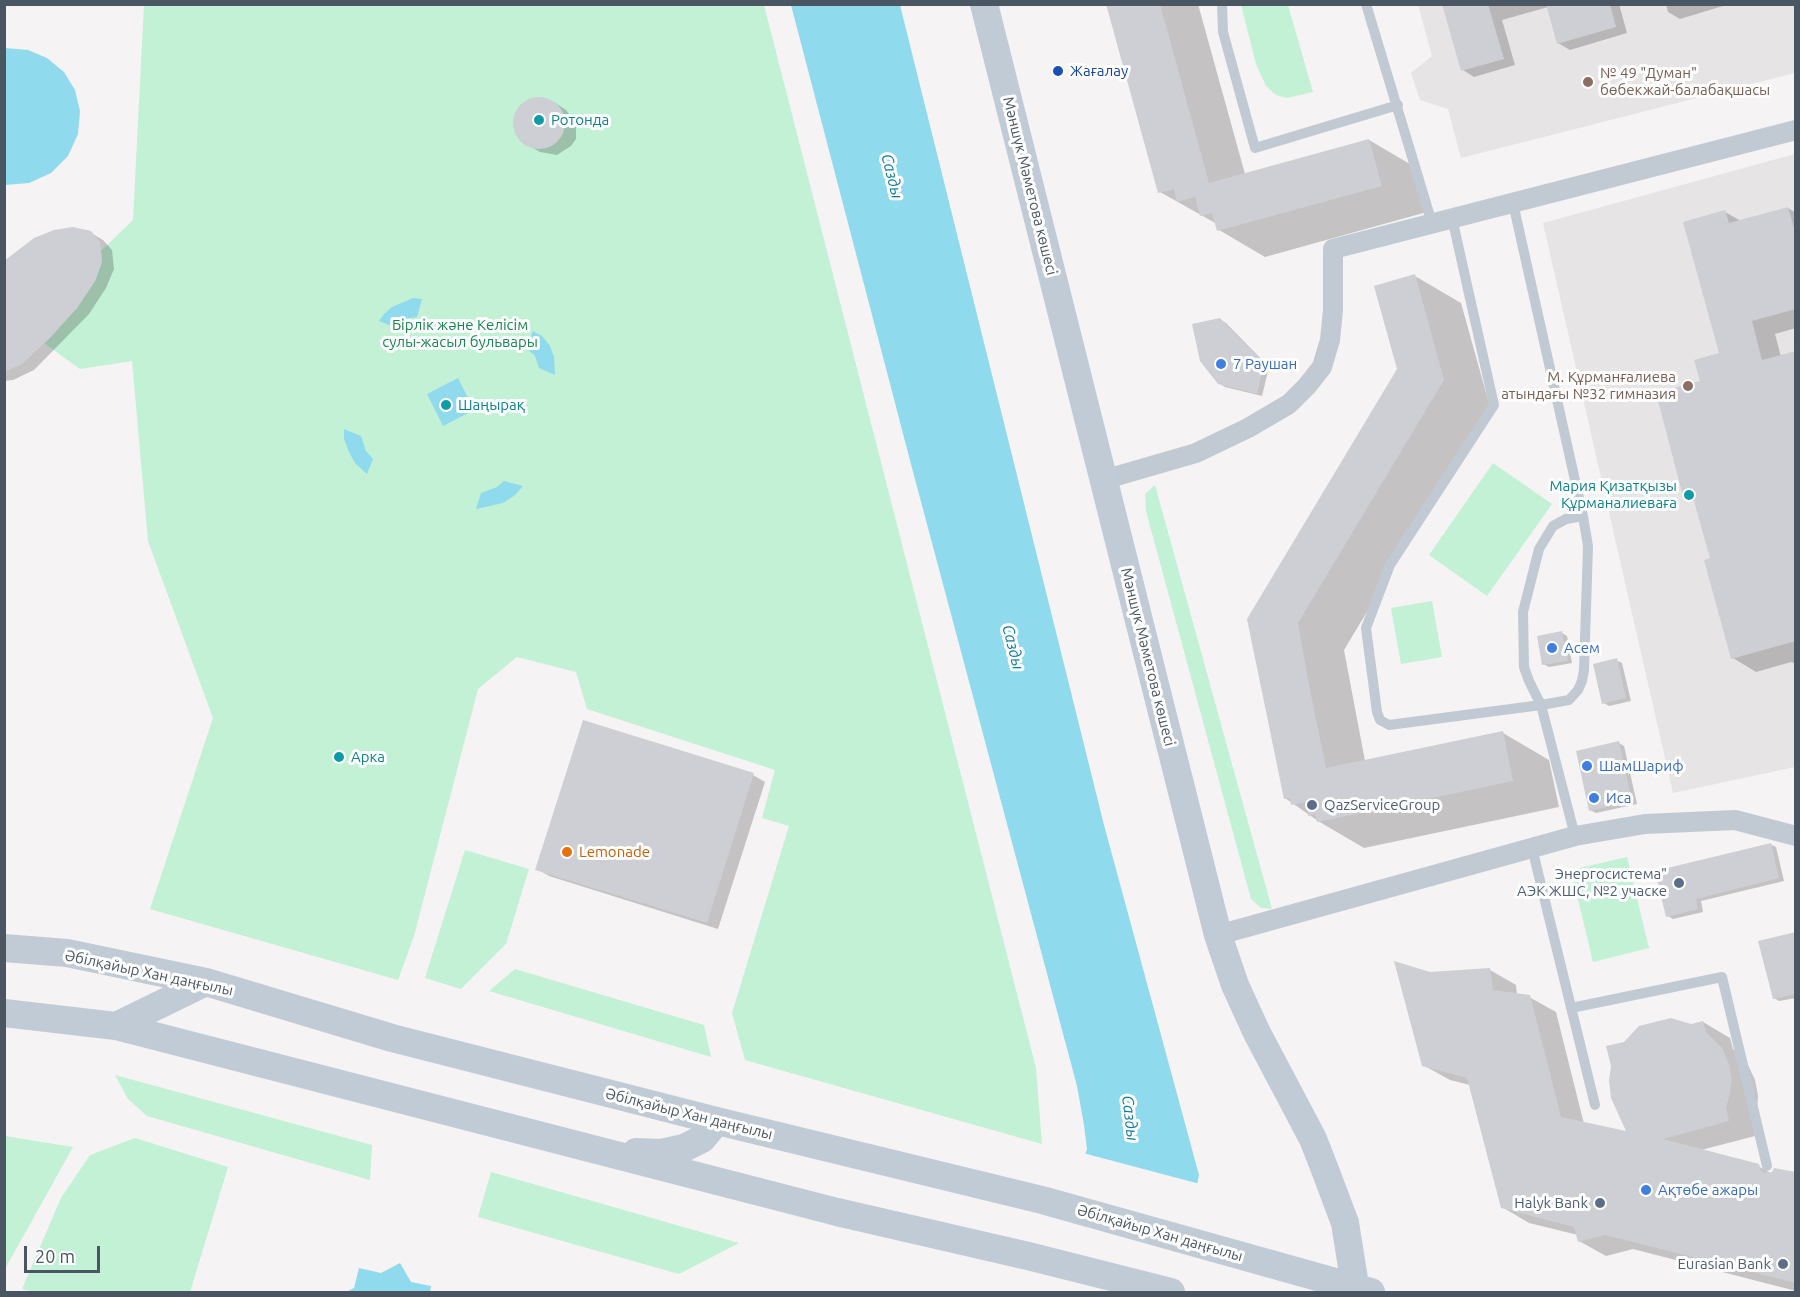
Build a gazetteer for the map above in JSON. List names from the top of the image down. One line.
{"streets":{"main road":["Мәншүк Мәметова көшесі","Әбілқайыр Хан даңғылы"]},"crossings":[["Мәншүк Мәметова көшесі","Әбілқайыр Хан даңғылы"]],"water":["Сазды"],"parks":["Бірлік және Келісім сулы-жасыл бульвары"],"places":["Жағалау","№ 49 \"Думан\" бөбекжай-балабақшасы","Ротонда","7 Раушан","М. Құрманғалиева атындағы №32 гимназия","Шаңырақ","Мария Қизатқызы Құрманалиеваға","Асем","Арка","ШамШариф","Иса","QazServiceGroup","Lemonade","Энергосистема\" АЭК ЖШС, №2 учаске","Ақтөбе ажары","Halyk Bank","Eurasian Bank"],"scale_bar":"20 m"}
